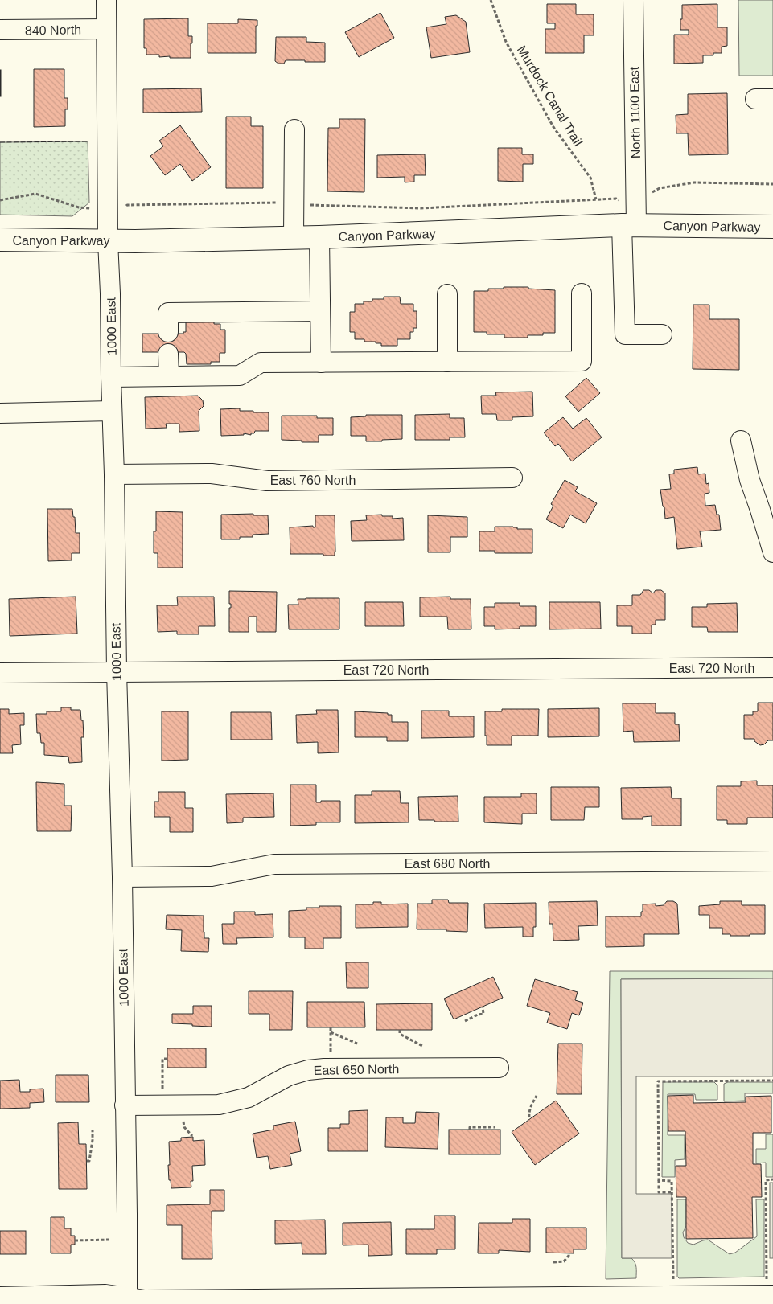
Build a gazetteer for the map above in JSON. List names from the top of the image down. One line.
{"streets":{"highway":["Canyon Parkway"],"street":["840 North","North 1100 East","1000 East","East 760 North","East 720 North","East 680 North","East 650 North"],"path":["Murdock Canal Trail"]},"crossings":[["840 North","1000 East"],["North 1100 East","Canyon Parkway"],["Canyon Parkway","1000 East"],["1000 East","East 760 North"],["1000 East","East 720 North"],["1000 East","East 680 North"],["1000 East","East 650 North"]]}
